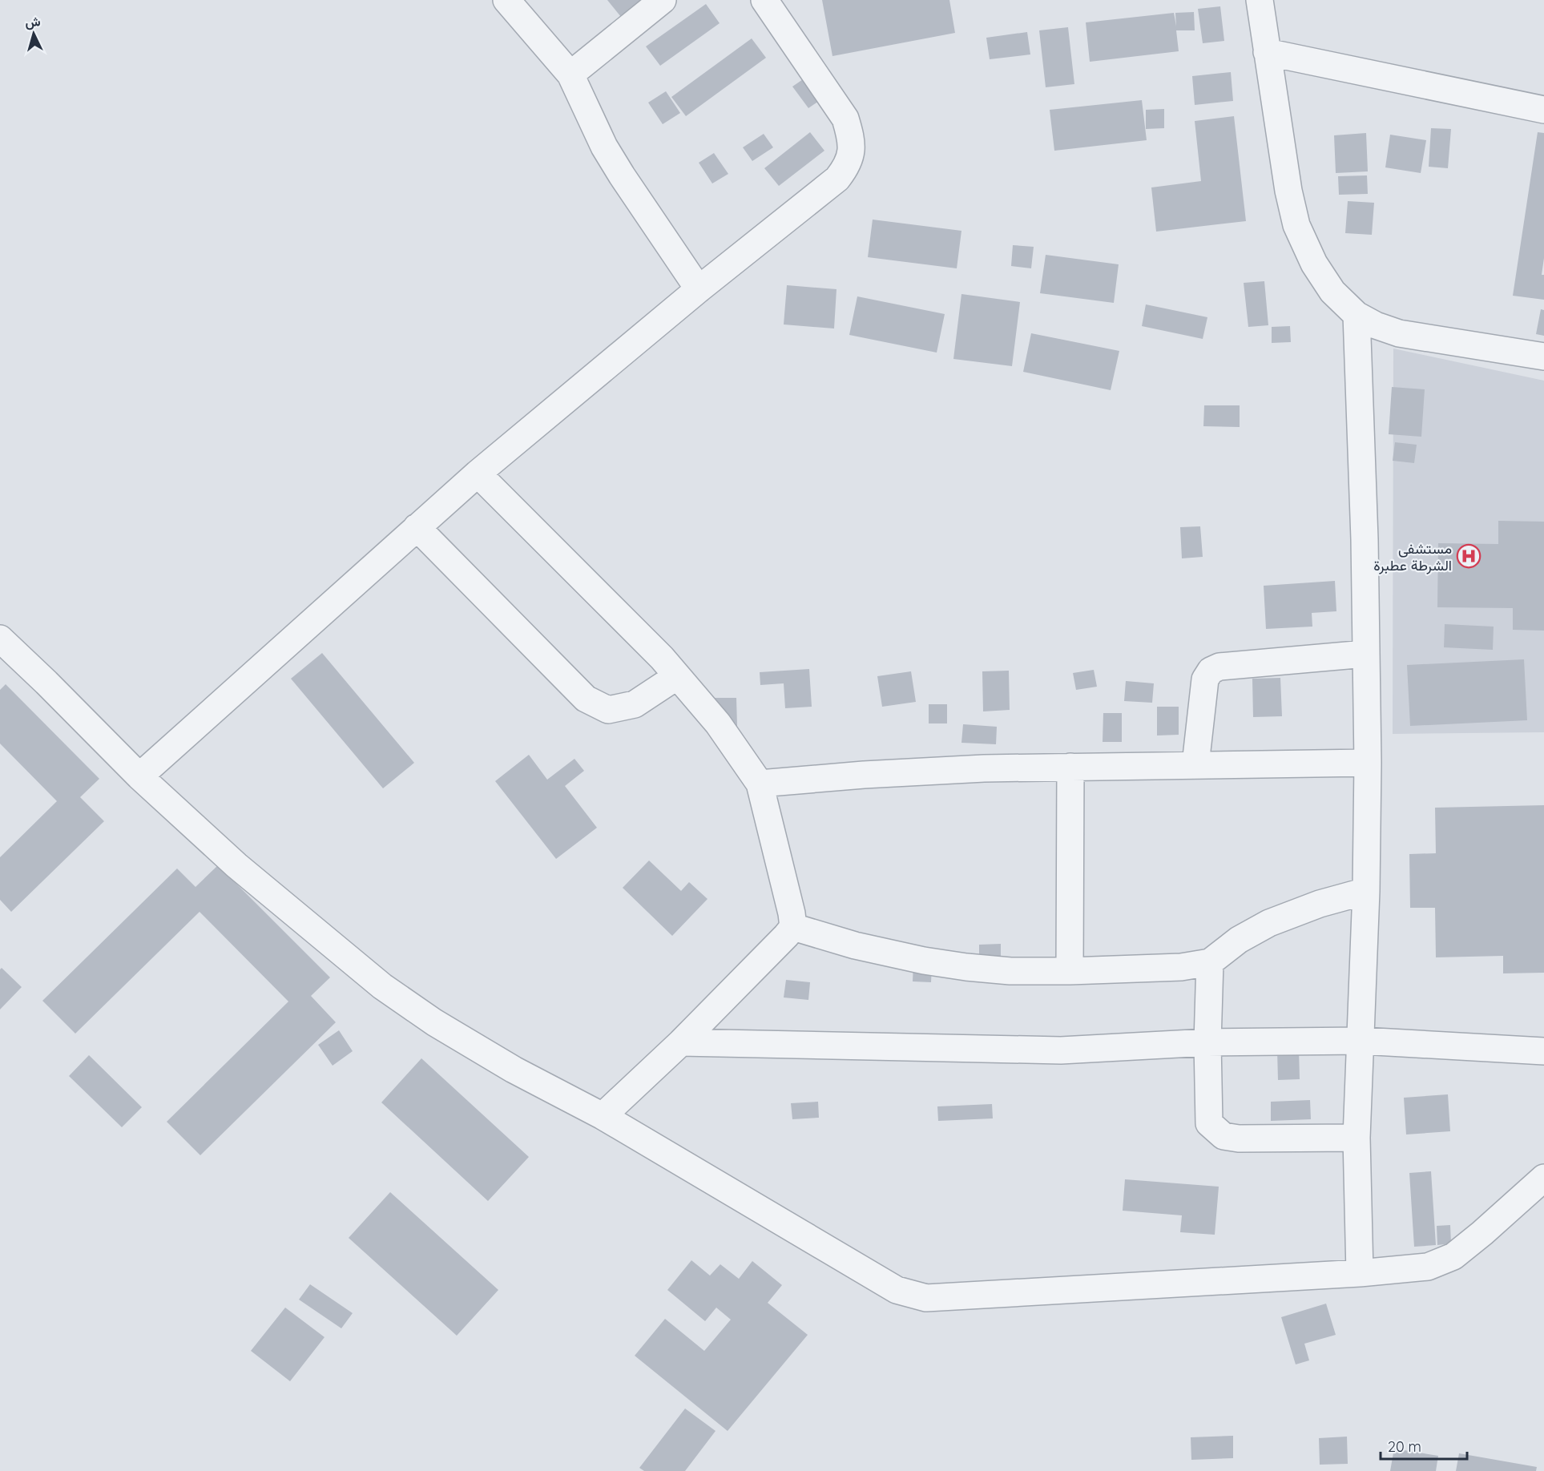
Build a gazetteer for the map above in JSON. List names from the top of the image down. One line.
{"places":{"hospital":["مستشفى الشرطة عطبرة"]},"scale_bar":"20 m","north":"top"}
